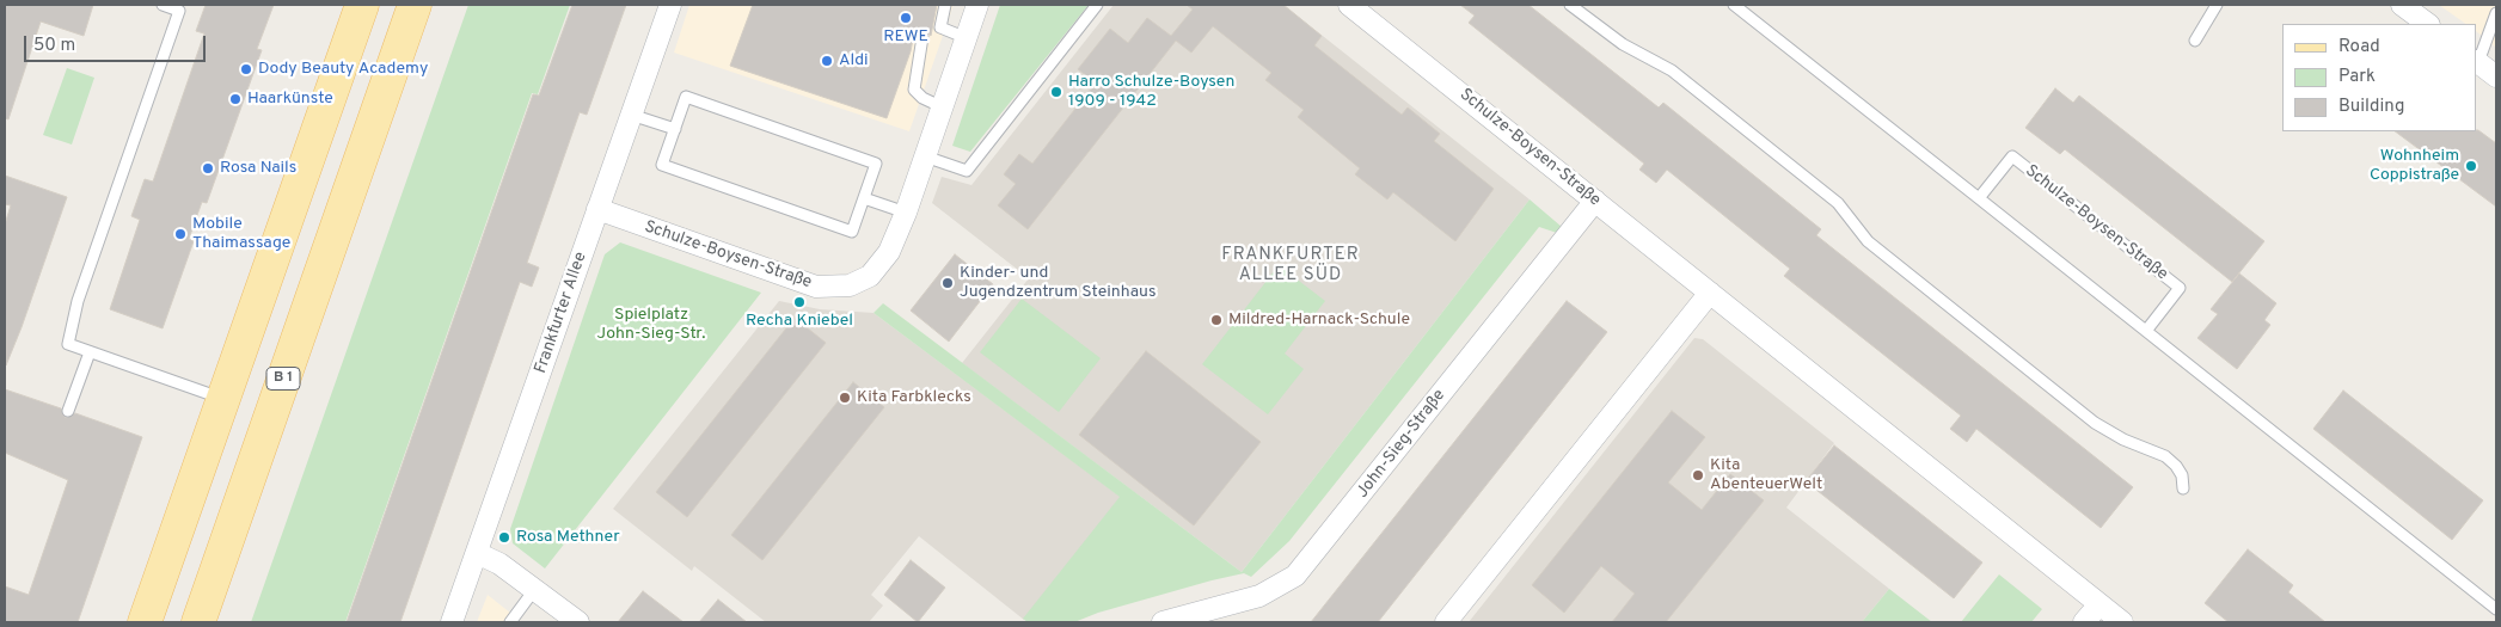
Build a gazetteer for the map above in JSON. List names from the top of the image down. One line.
{"streets":{"main road":["B 1"],"street":["Schulze-Boysen-Straße","Frankfurter Allee","John-Sieg-Straße"]},"crossings":[["Schulze-Boysen-Straße","Frankfurter Allee"],["Schulze-Boysen-Straße","John-Sieg-Straße"]],"districts":["FRANKFURTER ALLEE SÜD"],"parks":["Spielplatz John-Sieg-Str."],"places":["REWE","Aldi","Dody Beauty Academy","Harro Schulze-Boysen 1909 - 1942","Haarkünste","Wohnheim Coppistraße","Rosa Nails","Mobile Thaimassage","Kinder- und Jugendzentrum Steinhaus","Recha Kniebel","Mildred-Harnack-Schule","Kita Farbklecks","Kita AbenteuerWelt","Rosa Methner"],"legend":["Road","Park","Building"],"scale_bar":"50 m"}
